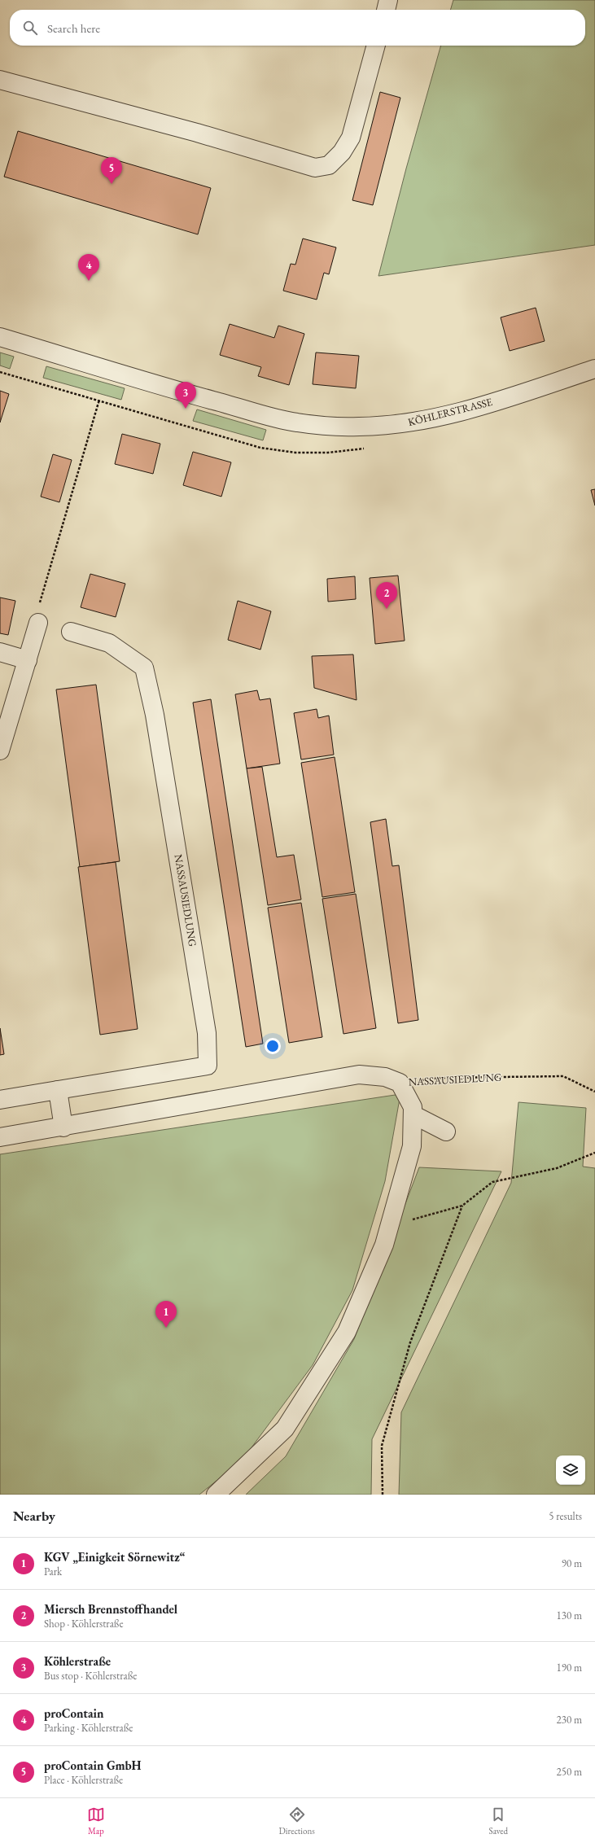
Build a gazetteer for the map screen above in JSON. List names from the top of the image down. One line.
{"streets":{"street":["KÖHLERSTRASSE","NASSAUSIEDLUNG"]},"page":{"search":"Search here","pins":["5","4","3","2","1"],"heading":["Nearby","5 results"],"list":[{"mark":"1","name":"KGV „Einigkeit Sörnewitz“","note":"Park","value":"90 m"},{"mark":"2","name":"Miersch Brennstoffhandel","note":"Shop · Köhlerstraße","value":"130 m"},{"mark":"3","name":"Köhlerstraße","note":"Bus stop · Köhlerstraße","value":"190 m"},{"mark":"4","name":"proContain","note":"Parking · Köhlerstraße","value":"230 m"},{"mark":"5","name":"proContain GmbH","note":"Place · Köhlerstraße","value":"250 m"}],"nav":["Map","Directions","Saved"]}}
